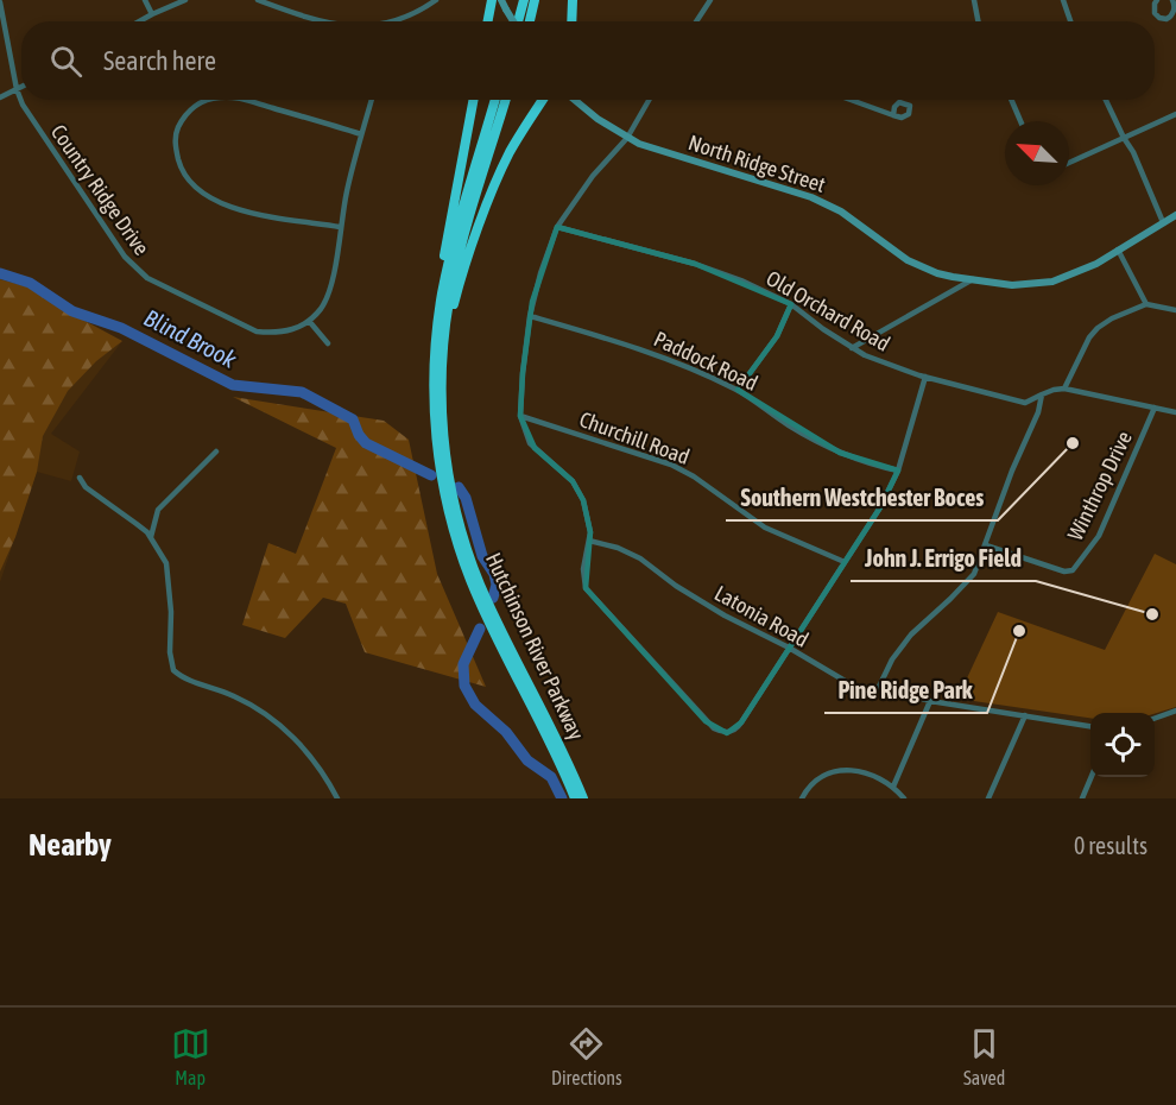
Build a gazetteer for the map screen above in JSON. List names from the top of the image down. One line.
{"streets":{"highway":["Hutchinson River Parkway"],"street":["North Ridge Street","Country Ridge Drive","Old Orchard Road","Paddock Road","Churchill Road","Winthrop Drive","Latonia Road"]},"water":["Blind Brook"],"places":["Southern Westchester Boces","John J. Errigo Field","Pine Ridge Park"],"north":"top left","page":{"search":"Search here","heading":["Nearby","0 results"],"nav":["Map","Directions","Saved"]}}
